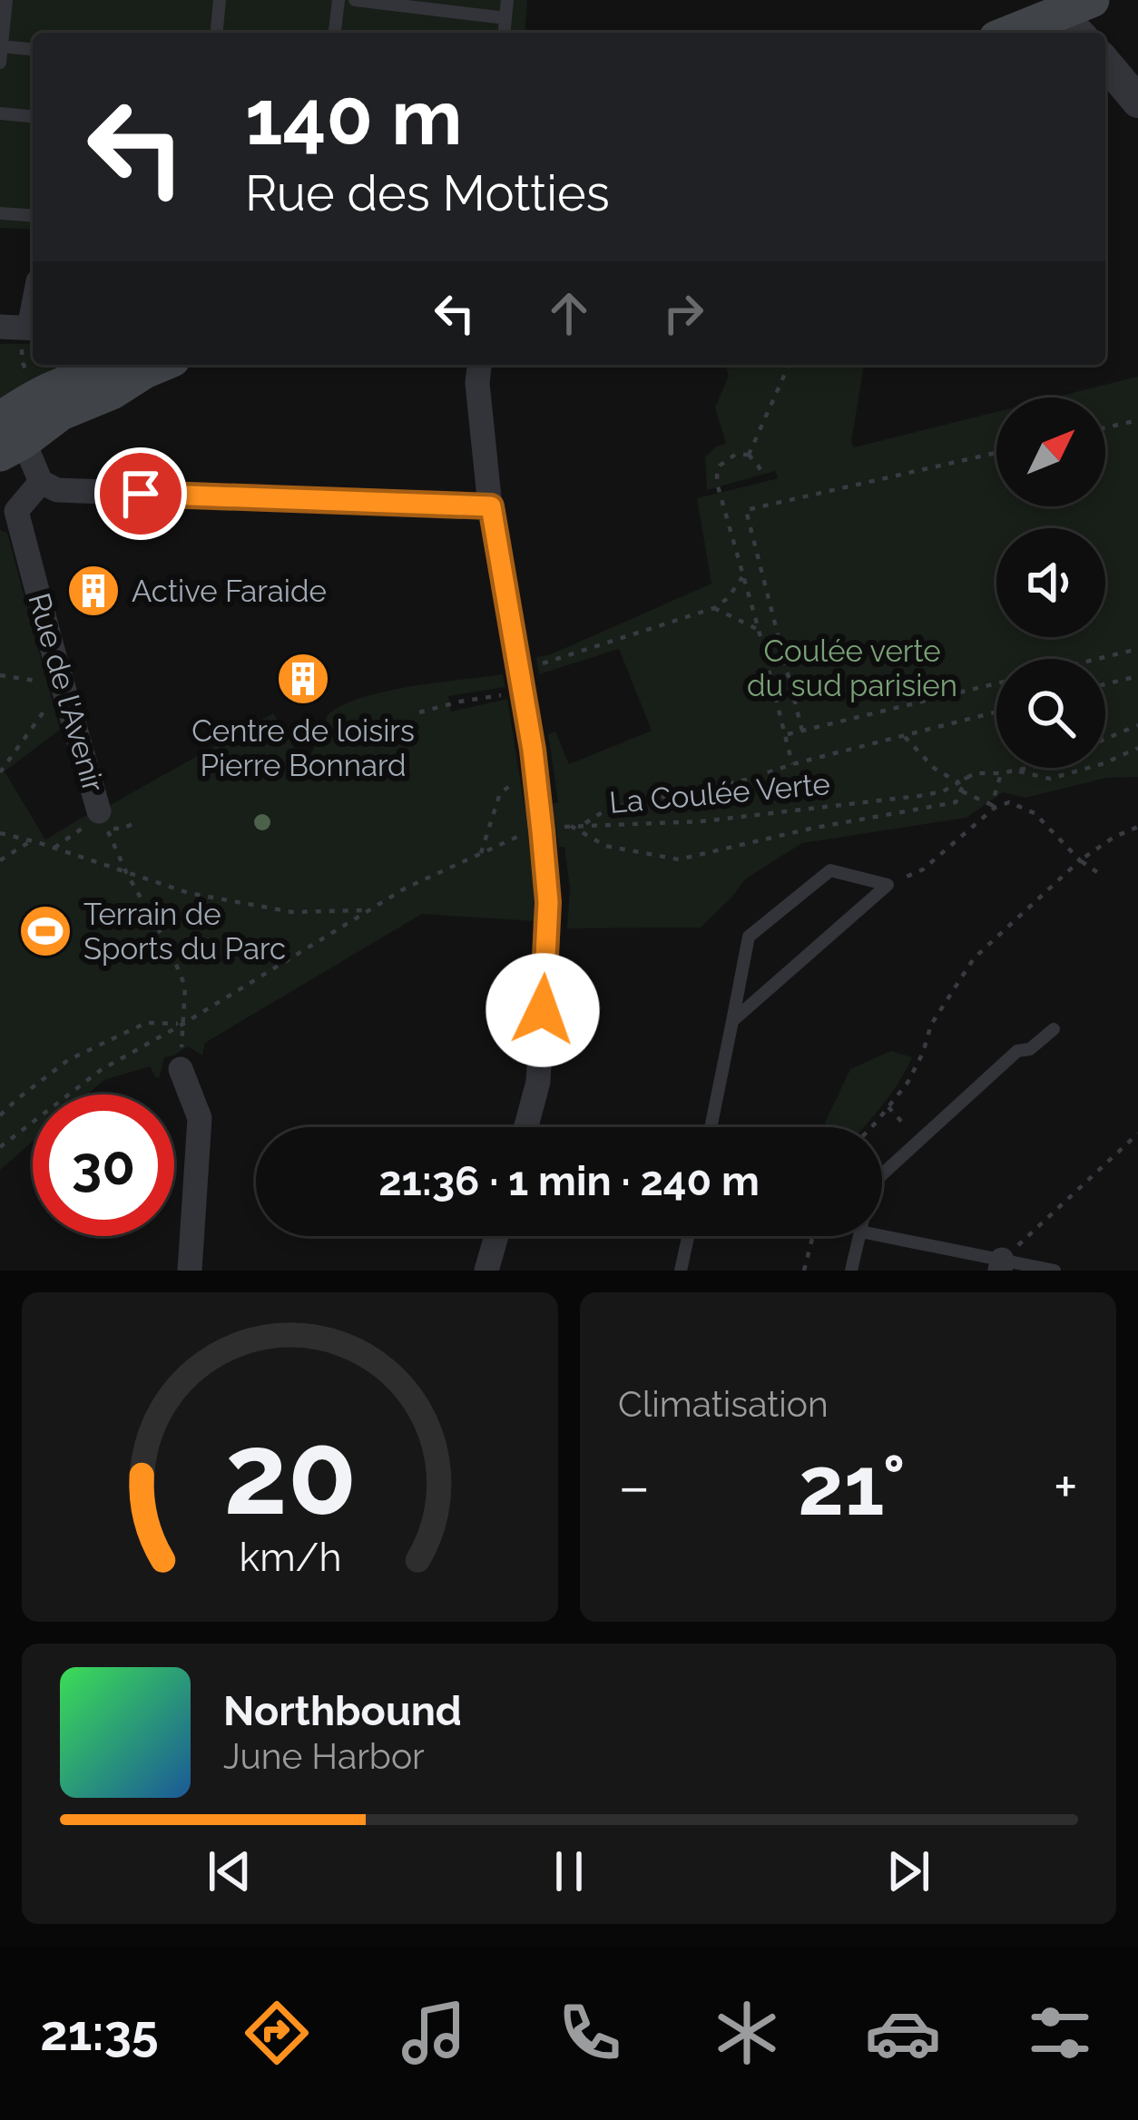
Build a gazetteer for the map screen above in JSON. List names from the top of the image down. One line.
{"streets":{"street":["Rue de l'Avenir"],"path":["La Coulée Verte"]},"parks":["Coulée verte du sud parisien"],"places":{"building":["Active Faraide","Centre de loisirs Pierre Bonnard"],"sports":["Terrain de Sports du Parc"]},"north":"top right","page":{"turn":["140 m","Rue des Motties"],"limit":"30","trip":"21:36 · 1 min · 240 m","tile":"Climatisation","heat":["−","21°","+"],"song":["Northbound","June Harbor"],"tabs":"21:35","gauge":["20","km/h"]}}
